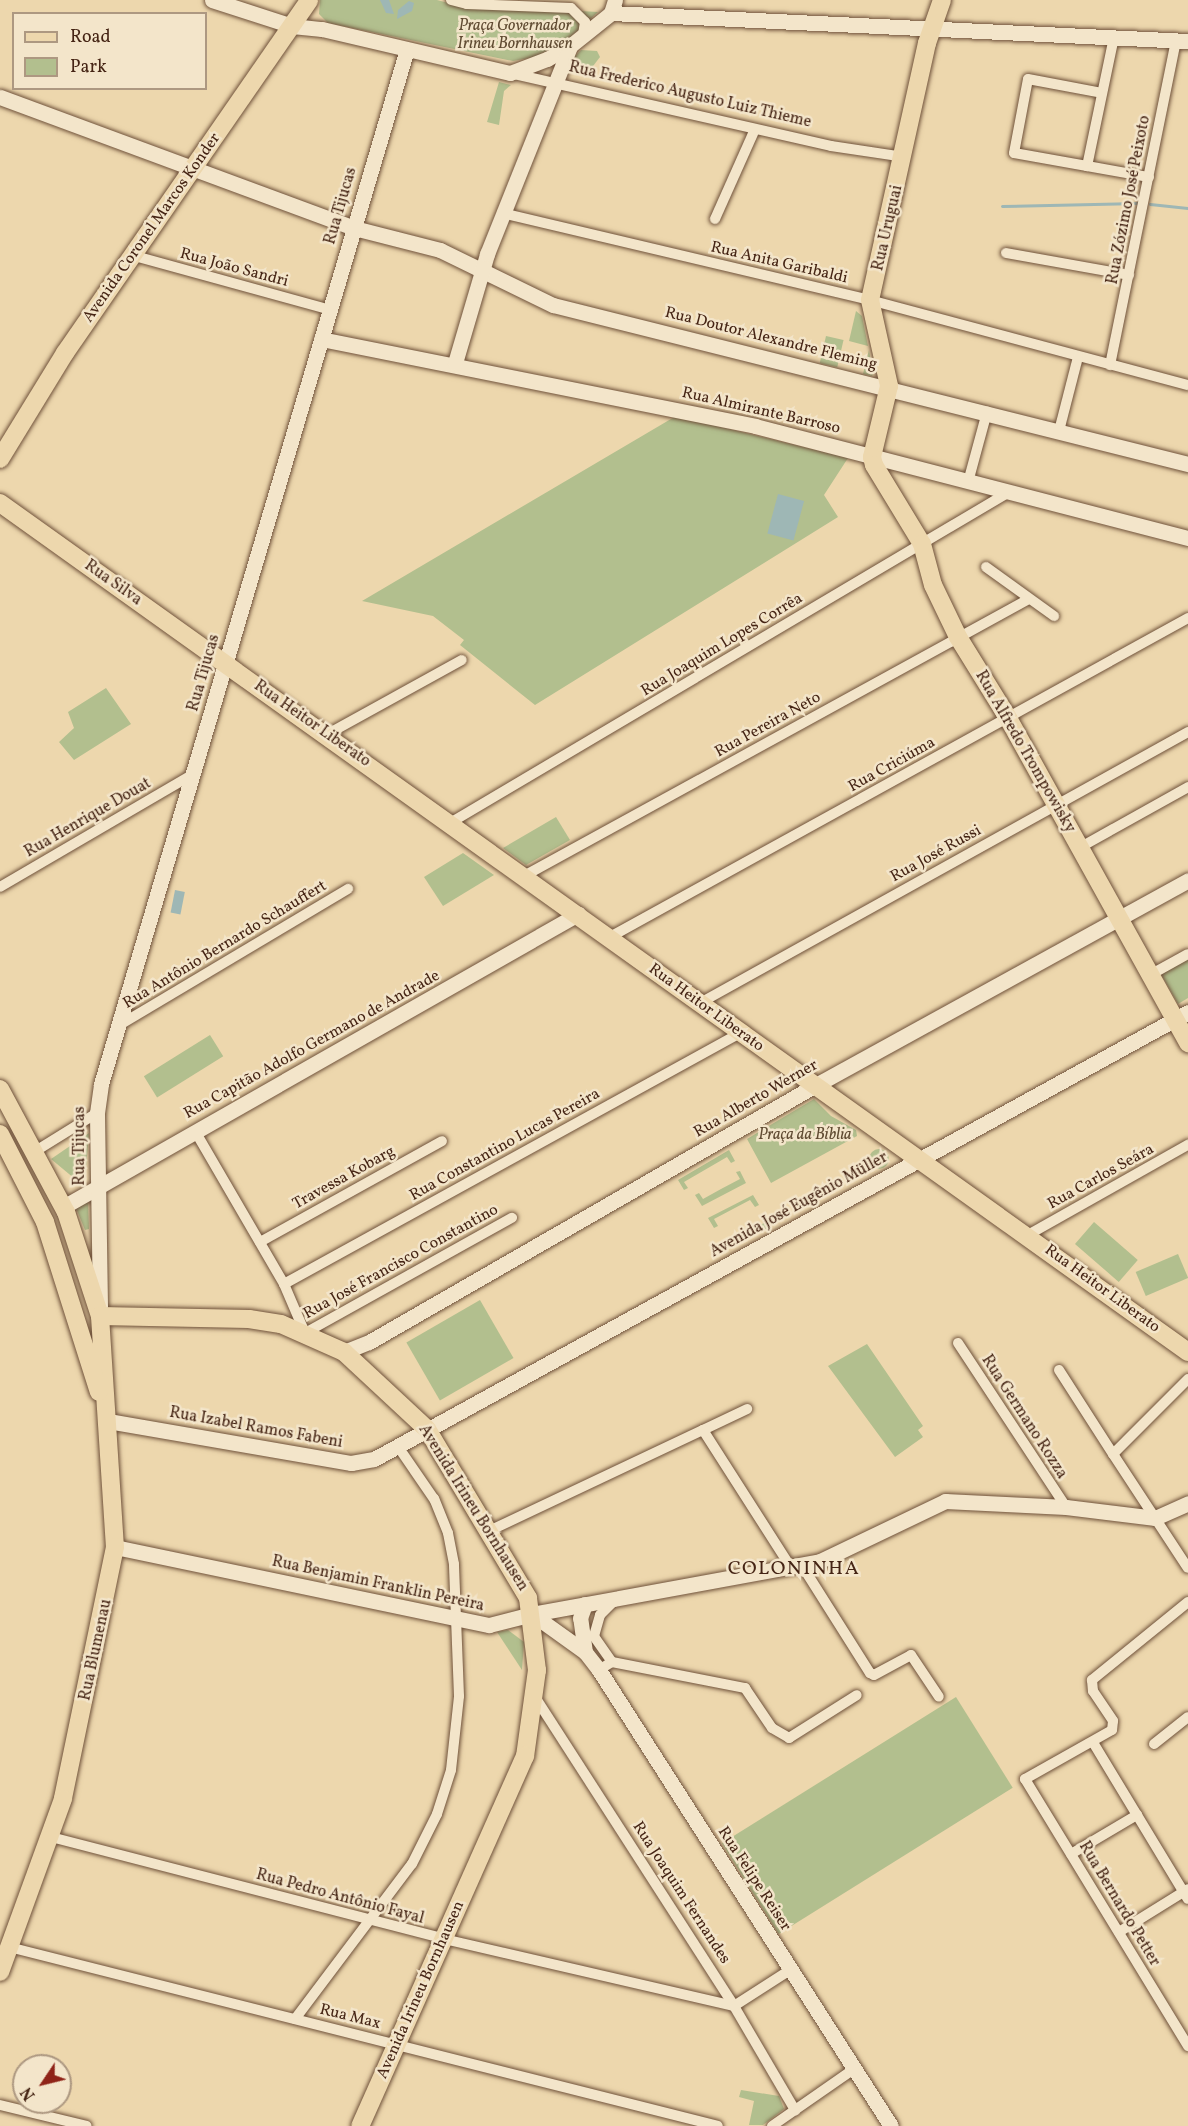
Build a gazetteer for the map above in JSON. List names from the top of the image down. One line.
{"streets":{"main road":["Avenida Coronel Marcos Konder","Rua Uruguai","Rua Silva","Rua Heitor Liberato","Rua Alfredo Trompowisky","Avenida Irineu Bornhausen","Rua Blumenau"],"street":["Rua Frederico Augusto Luiz Thieme","Rua Zózimo José Peixoto","Rua Tijucas","Rua Anita Garibaldi","Rua João Sandri","Rua Doutor Alexandre Fleming","Rua Almirante Barroso","Rua Joaquim Lopes Corrêa","Rua Pereira Neto","Rua Criciúma","Rua Henrique Douat","Rua José Russi","Rua Antônio Bernardo Schauffert","Rua Capitão Adolfo Germano de Andrade","Rua Alberto Werner","Rua Constantino Lucas Pereira","Rua Carlos Seára","Travessa Kobarg","Avenida José Eugênio Müller","Rua José Francisco Constantino","Rua Germano Rozza","Rua Izabel Ramos Fabeni","Rua Benjamin Franklin Pereira","Rua Felipe Reiser","Rua Joaquim Fernandes","Rua Pedro Antônio Fayal","Rua Bernardo Petter","Rua Max"]},"crossings":[["Rua Frederico Augusto Luiz Thieme","Rua Tijucas"],["Rua Frederico Augusto Luiz Thieme","Avenida Coronel Marcos Konder"],["Rua Frederico Augusto Luiz Thieme","Rua Uruguai"],["Rua Zózimo José Peixoto","Rua Anita Garibaldi"],["Rua Tijucas","Rua João Sandri"],["Rua Tijucas","Rua Doutor Alexandre Fleming"],["Rua Tijucas","Rua Almirante Barroso"],["Rua Tijucas","Rua Silva"],["Rua Tijucas","Rua Heitor Liberato"],["Rua Tijucas","Rua Henrique Douat"],["Rua Tijucas","Rua Antônio Bernardo Schauffert"],["Rua Tijucas","Rua Capitão Adolfo Germano de Andrade"],["Rua Tijucas","Avenida Irineu Bornhausen"],["Rua Tijucas","Rua Blumenau"],["Avenida Coronel Marcos Konder","Rua João Sandri"],["Avenida Coronel Marcos Konder","Rua Doutor Alexandre Fleming"],["Rua Uruguai","Rua Anita Garibaldi"],["Rua Uruguai","Rua Doutor Alexandre Fleming"],["Rua Uruguai","Rua Almirante Barroso"],["Rua Uruguai","Rua Alfredo Trompowisky"],["Rua Almirante Barroso","Rua Joaquim Lopes Corrêa"],["Rua Almirante Barroso","Rua Alfredo Trompowisky"],["Rua Silva","Rua Heitor Liberato"],["Rua Joaquim Lopes Corrêa","Rua Heitor Liberato"],["Rua Joaquim Lopes Corrêa","Rua Alfredo Trompowisky"],["Rua Heitor Liberato","Rua Pereira Neto"],["Rua Heitor Liberato","Rua Criciúma"],["Rua Heitor Liberato","Rua José Russi"],["Rua Heitor Liberato","Rua Capitão Adolfo Germano de Andrade"],["Rua Heitor Liberato","Rua Alberto Werner"],["Rua Heitor Liberato","Rua Constantino Lucas Pereira"],["Rua Heitor Liberato","Rua Carlos Seára"],["Rua Heitor Liberato","Avenida José Eugênio Müller"],["Rua Pereira Neto","Rua Alfredo Trompowisky"],["Rua Alfredo Trompowisky","Rua Criciúma"],["Rua Alfredo Trompowisky","Rua José Russi"],["Rua Alfredo Trompowisky","Rua Alberto Werner"],["Rua Alfredo Trompowisky","Avenida José Eugênio Müller"],["Rua Capitão Adolfo Germano de Andrade","Rua Blumenau"],["Rua Alberto Werner","Avenida Irineu Bornhausen"],["Avenida José Eugênio Müller","Rua Izabel Ramos Fabeni"],["Avenida José Eugênio Müller","Avenida Irineu Bornhausen"],["Rua José Francisco Constantino","Avenida Irineu Bornhausen"],["Rua Germano Rozza","Rua Benjamin Franklin Pereira"],["Rua Izabel Ramos Fabeni","Avenida Irineu Bornhausen"],["Rua Izabel Ramos Fabeni","Rua Blumenau"],["Avenida Irineu Bornhausen","Rua Benjamin Franklin Pereira"],["Avenida Irineu Bornhausen","Rua Blumenau"],["Avenida Irineu Bornhausen","Rua Felipe Reiser"],["Avenida Irineu Bornhausen","Rua Joaquim Fernandes"],["Avenida Irineu Bornhausen","Rua Pedro Antônio Fayal"],["Avenida Irineu Bornhausen","Rua Max"],["Rua Benjamin Franklin Pereira","Rua Blumenau"],["Rua Benjamin Franklin Pereira","Rua Felipe Reiser"],["Rua Blumenau","Rua Pedro Antônio Fayal"],["Rua Blumenau","Rua Max"],["Rua Joaquim Fernandes","Rua Pedro Antônio Fayal"]],"districts":["COLONINHA"],"parks":["Praça Governador Irineu Bornhausen","Praça da Bíblia"],"legend":["Road","Park"],"north":"bottom left"}
